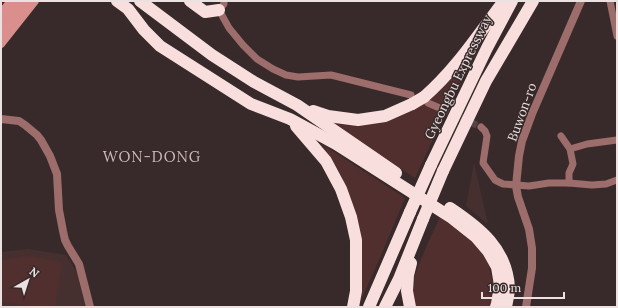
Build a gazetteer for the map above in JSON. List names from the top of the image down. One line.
{"streets":{"highway":["Gyeongbu Expressway"],"street":["Buwon-ro"]},"districts":["WON-DONG"],"scale_bar":"100 m","north":"top right"}
